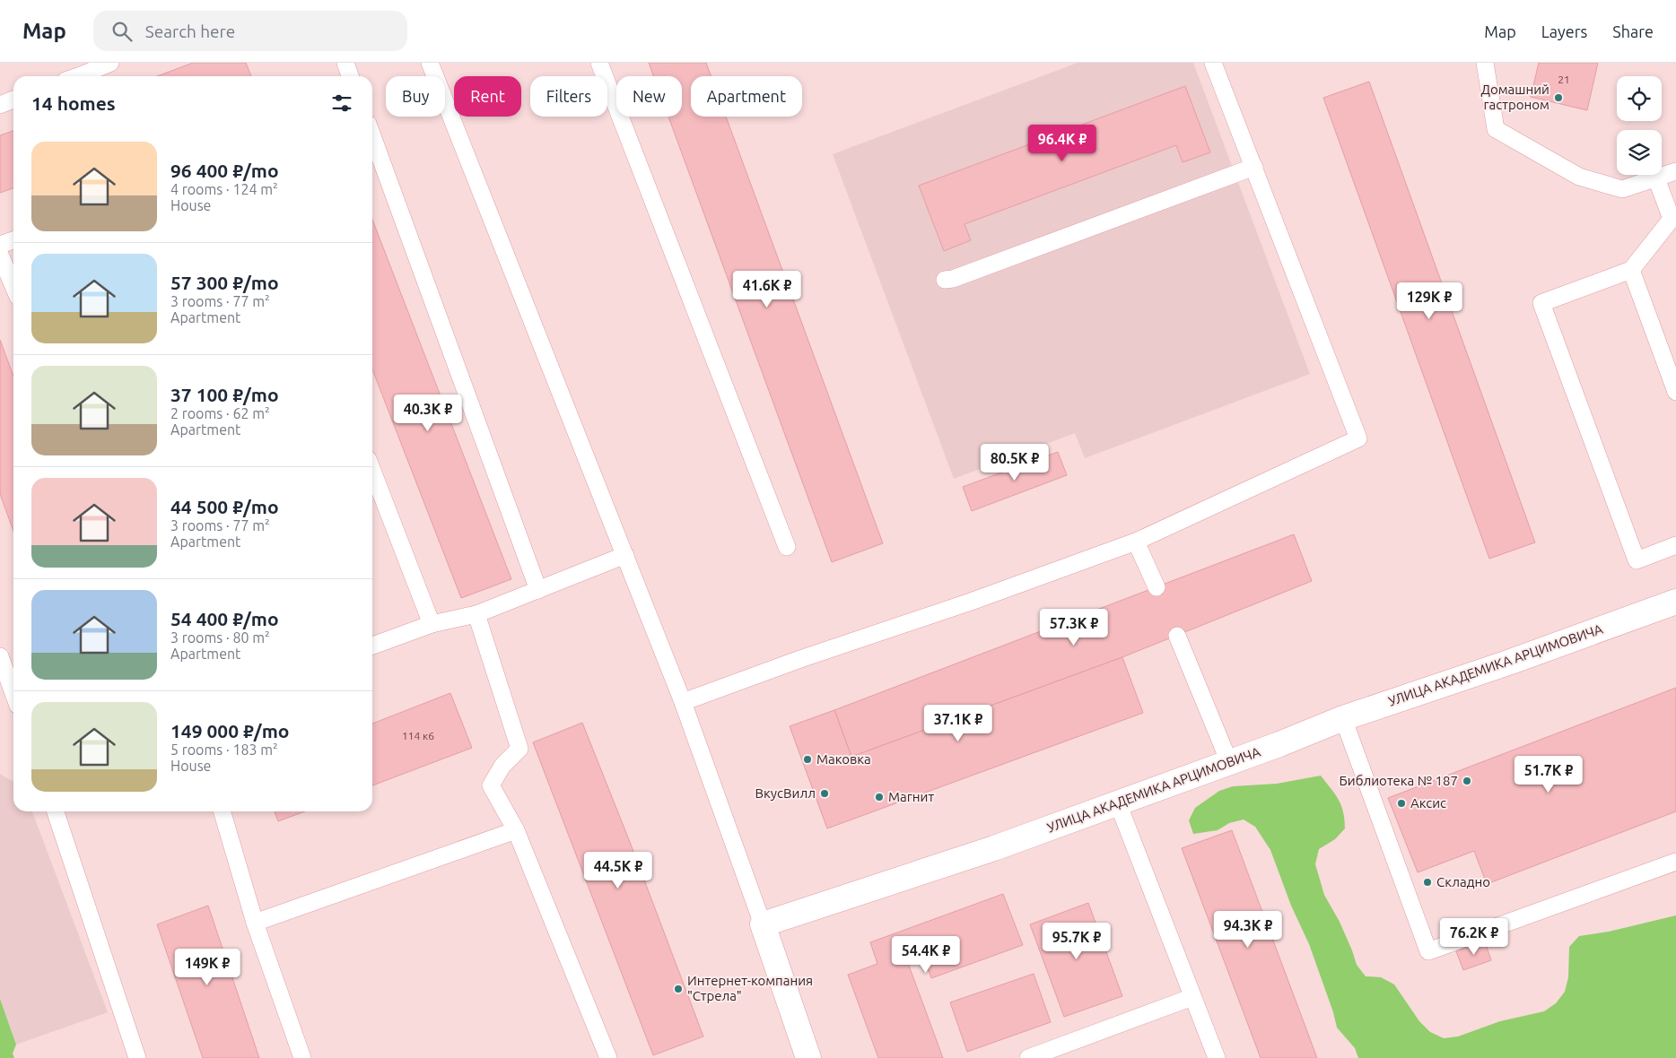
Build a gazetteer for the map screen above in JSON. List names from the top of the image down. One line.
{"streets":{"street":["УЛИЦА АКАДЕМИКА АРЦИМОВИЧА"]},"places":["Домашний гастроном","Маковка","Библиотека № 187","ВкусВилл","Магнит","Аксис","Складно","Интернет-компания \"Стрела\""],"house_numbers":["21","114 к6"],"page":{"header":"Map","search":"Search here","nav":["Map","Layers","Share"],"chip":["Buy","Rent","Filters","New","Apartment"],"heading":"14 homes","price":["96.4K ₽","41.6K ₽","129K ₽","40.3K ₽","80.5K ₽","57.3K ₽","37.1K ₽","51.7K ₽","44.5K ₽","94.3K ₽","76.2K ₽","95.7K ₽","54.4K ₽","149K ₽"],"list":[{"name":"96 400 ₽/mo","note":"4 rooms · 124 m² · House"},{"name":"57 300 ₽/mo","note":"3 rooms · 77 m² · Apartment"},{"name":"37 100 ₽/mo","note":"2 rooms · 62 m² · Apartment"},{"name":"44 500 ₽/mo","note":"3 rooms · 77 m² · Apartment"},{"name":"54 400 ₽/mo","note":"3 rooms · 80 m² · Apartment"},{"name":"149 000 ₽/mo","note":"5 rooms · 183 m² · House"}]}}
